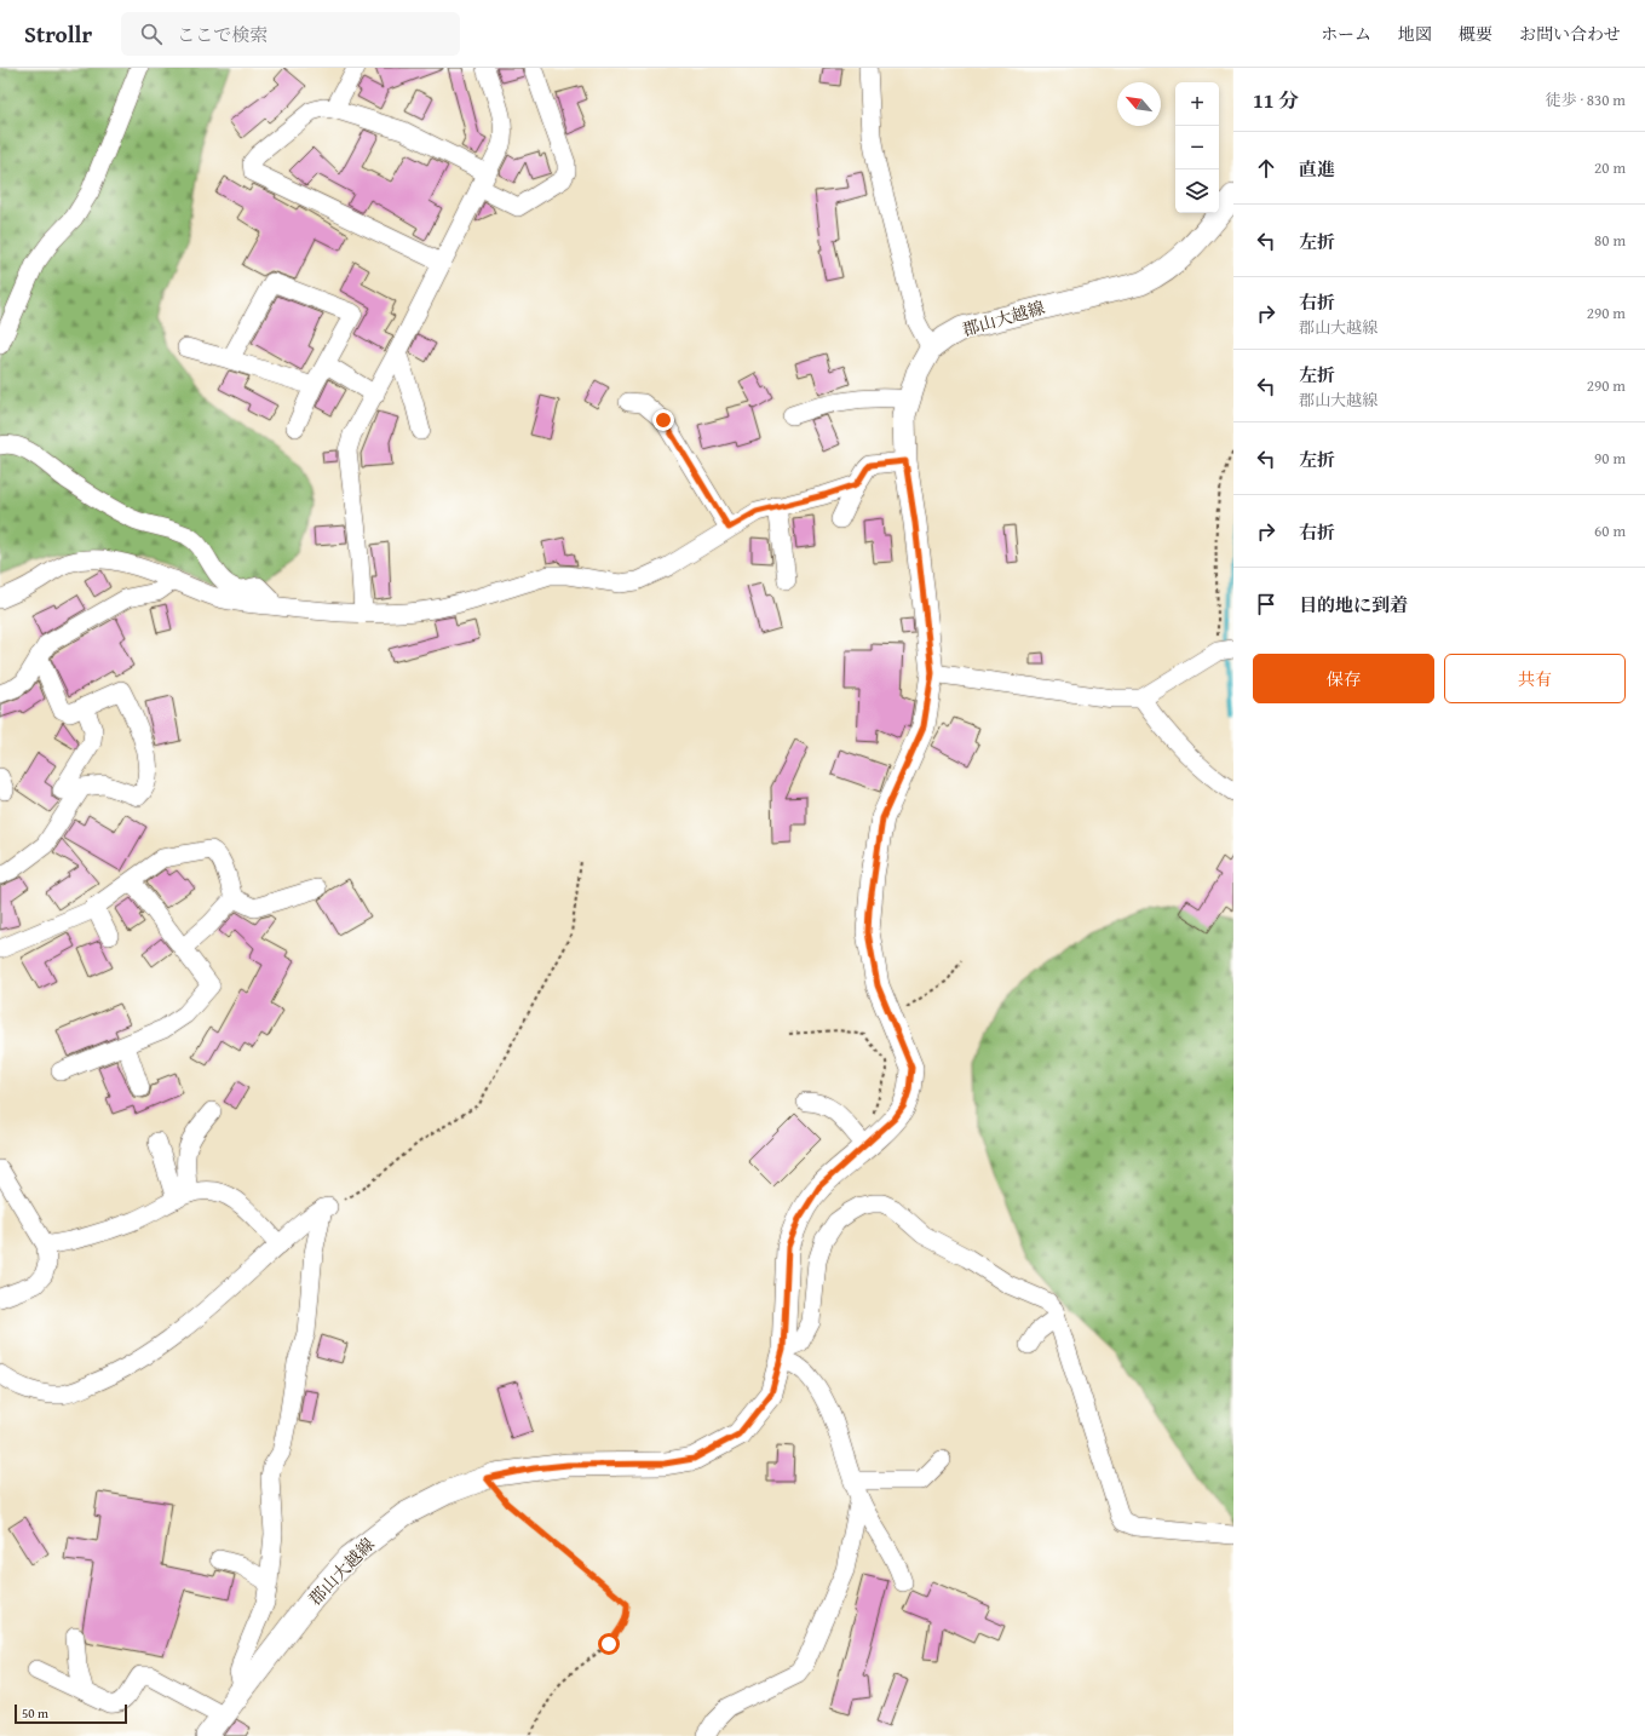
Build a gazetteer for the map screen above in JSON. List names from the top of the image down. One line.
{"streets":{"main road":["郡山大越線"]},"scale_bar":"50 m","north":"top left","page":{"header":"Strollr","search":"ここで検索","nav":["ホーム","地図","概要","お問い合わせ"],"heading":["11 分","徒歩 · 830 m"],"map_buttons":["+","−"],"list":[["直進","20 m"],["左折","80 m"],["右折","郡山大越線","290 m"],["左折","郡山大越線","290 m"],["左折","90 m"],["右折","60 m"],"目的地に到着"],"buttons":["保存","共有"],"scale":"50 m"}}
